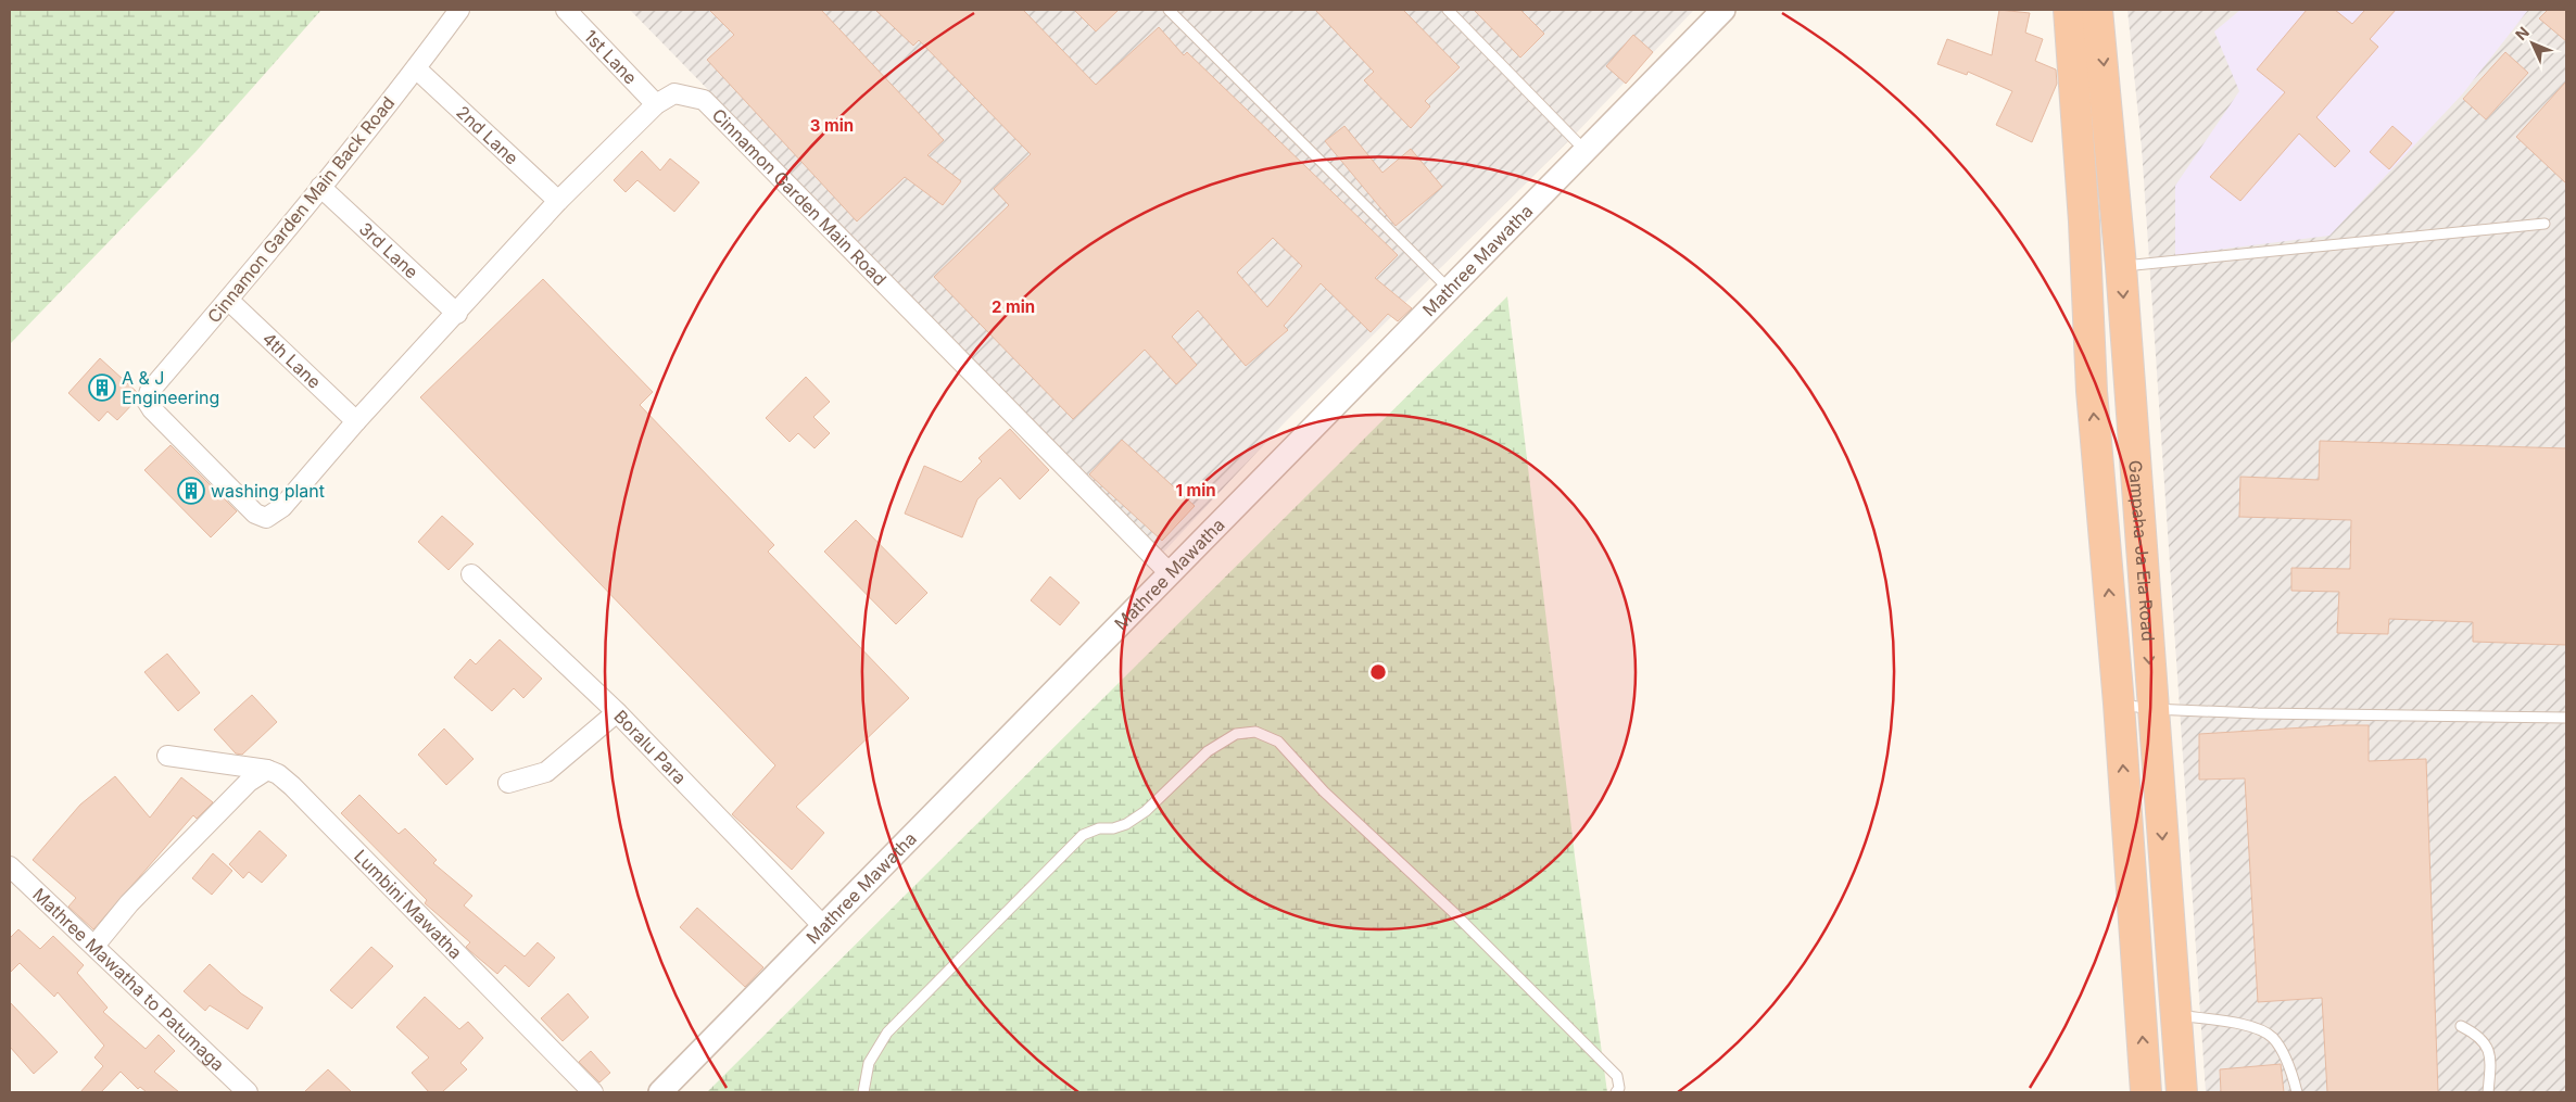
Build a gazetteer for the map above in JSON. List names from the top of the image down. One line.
{"streets":{"highway":["Gampaha-Ja Ela Road"],"street":["1st Lane","2nd Lane","Cinnamon Garden Main Road","Cinnamon Garden Main Back Road","3rd Lane","Mathree Mawatha","4th Lane","Boralu Para","Lumbini Mawatha","Mathree Mawatha to Patumaga"]},"crossings":[["1st Lane","Cinnamon Garden Main Road"],["2nd Lane","Cinnamon Garden Main Road"],["2nd Lane","Cinnamon Garden Main Back Road"],["Cinnamon Garden Main Road","Cinnamon Garden Main Back Road"],["Cinnamon Garden Main Road","3rd Lane"],["Cinnamon Garden Main Road","Mathree Mawatha"],["Cinnamon Garden Main Road","4th Lane"],["Cinnamon Garden Main Back Road","3rd Lane"],["Cinnamon Garden Main Back Road","4th Lane"],["Mathree Mawatha","Boralu Para"]],"places":{"building":["A & J Engineering","washing plant"]},"north":"top left","rings":["3 min","2 min","1 min"]}
